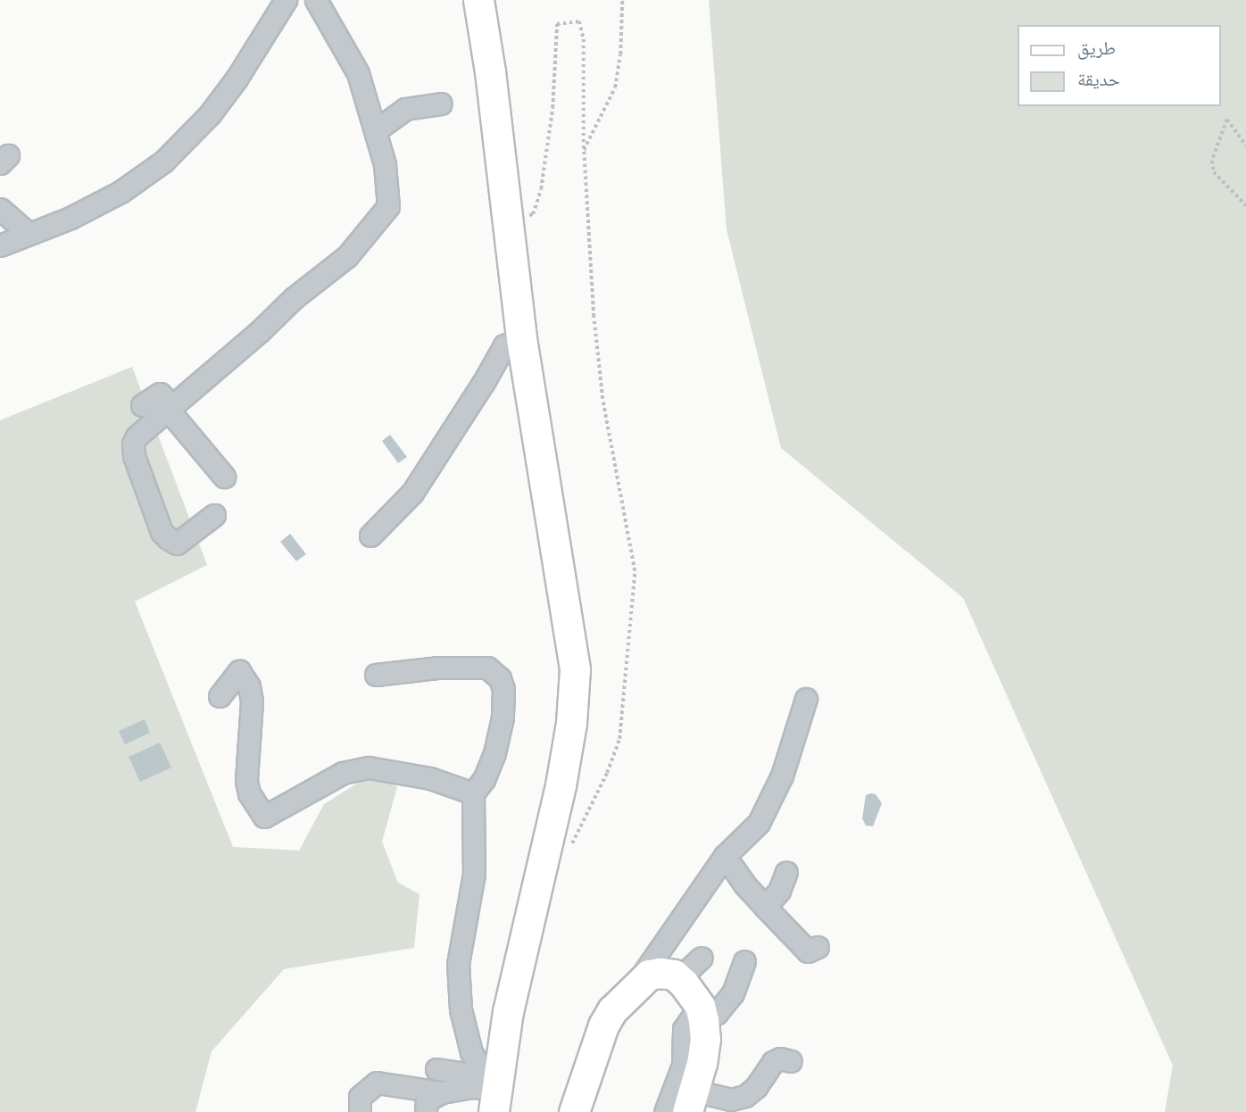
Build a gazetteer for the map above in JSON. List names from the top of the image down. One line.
{"legend":["طريق","حديقة"]}
